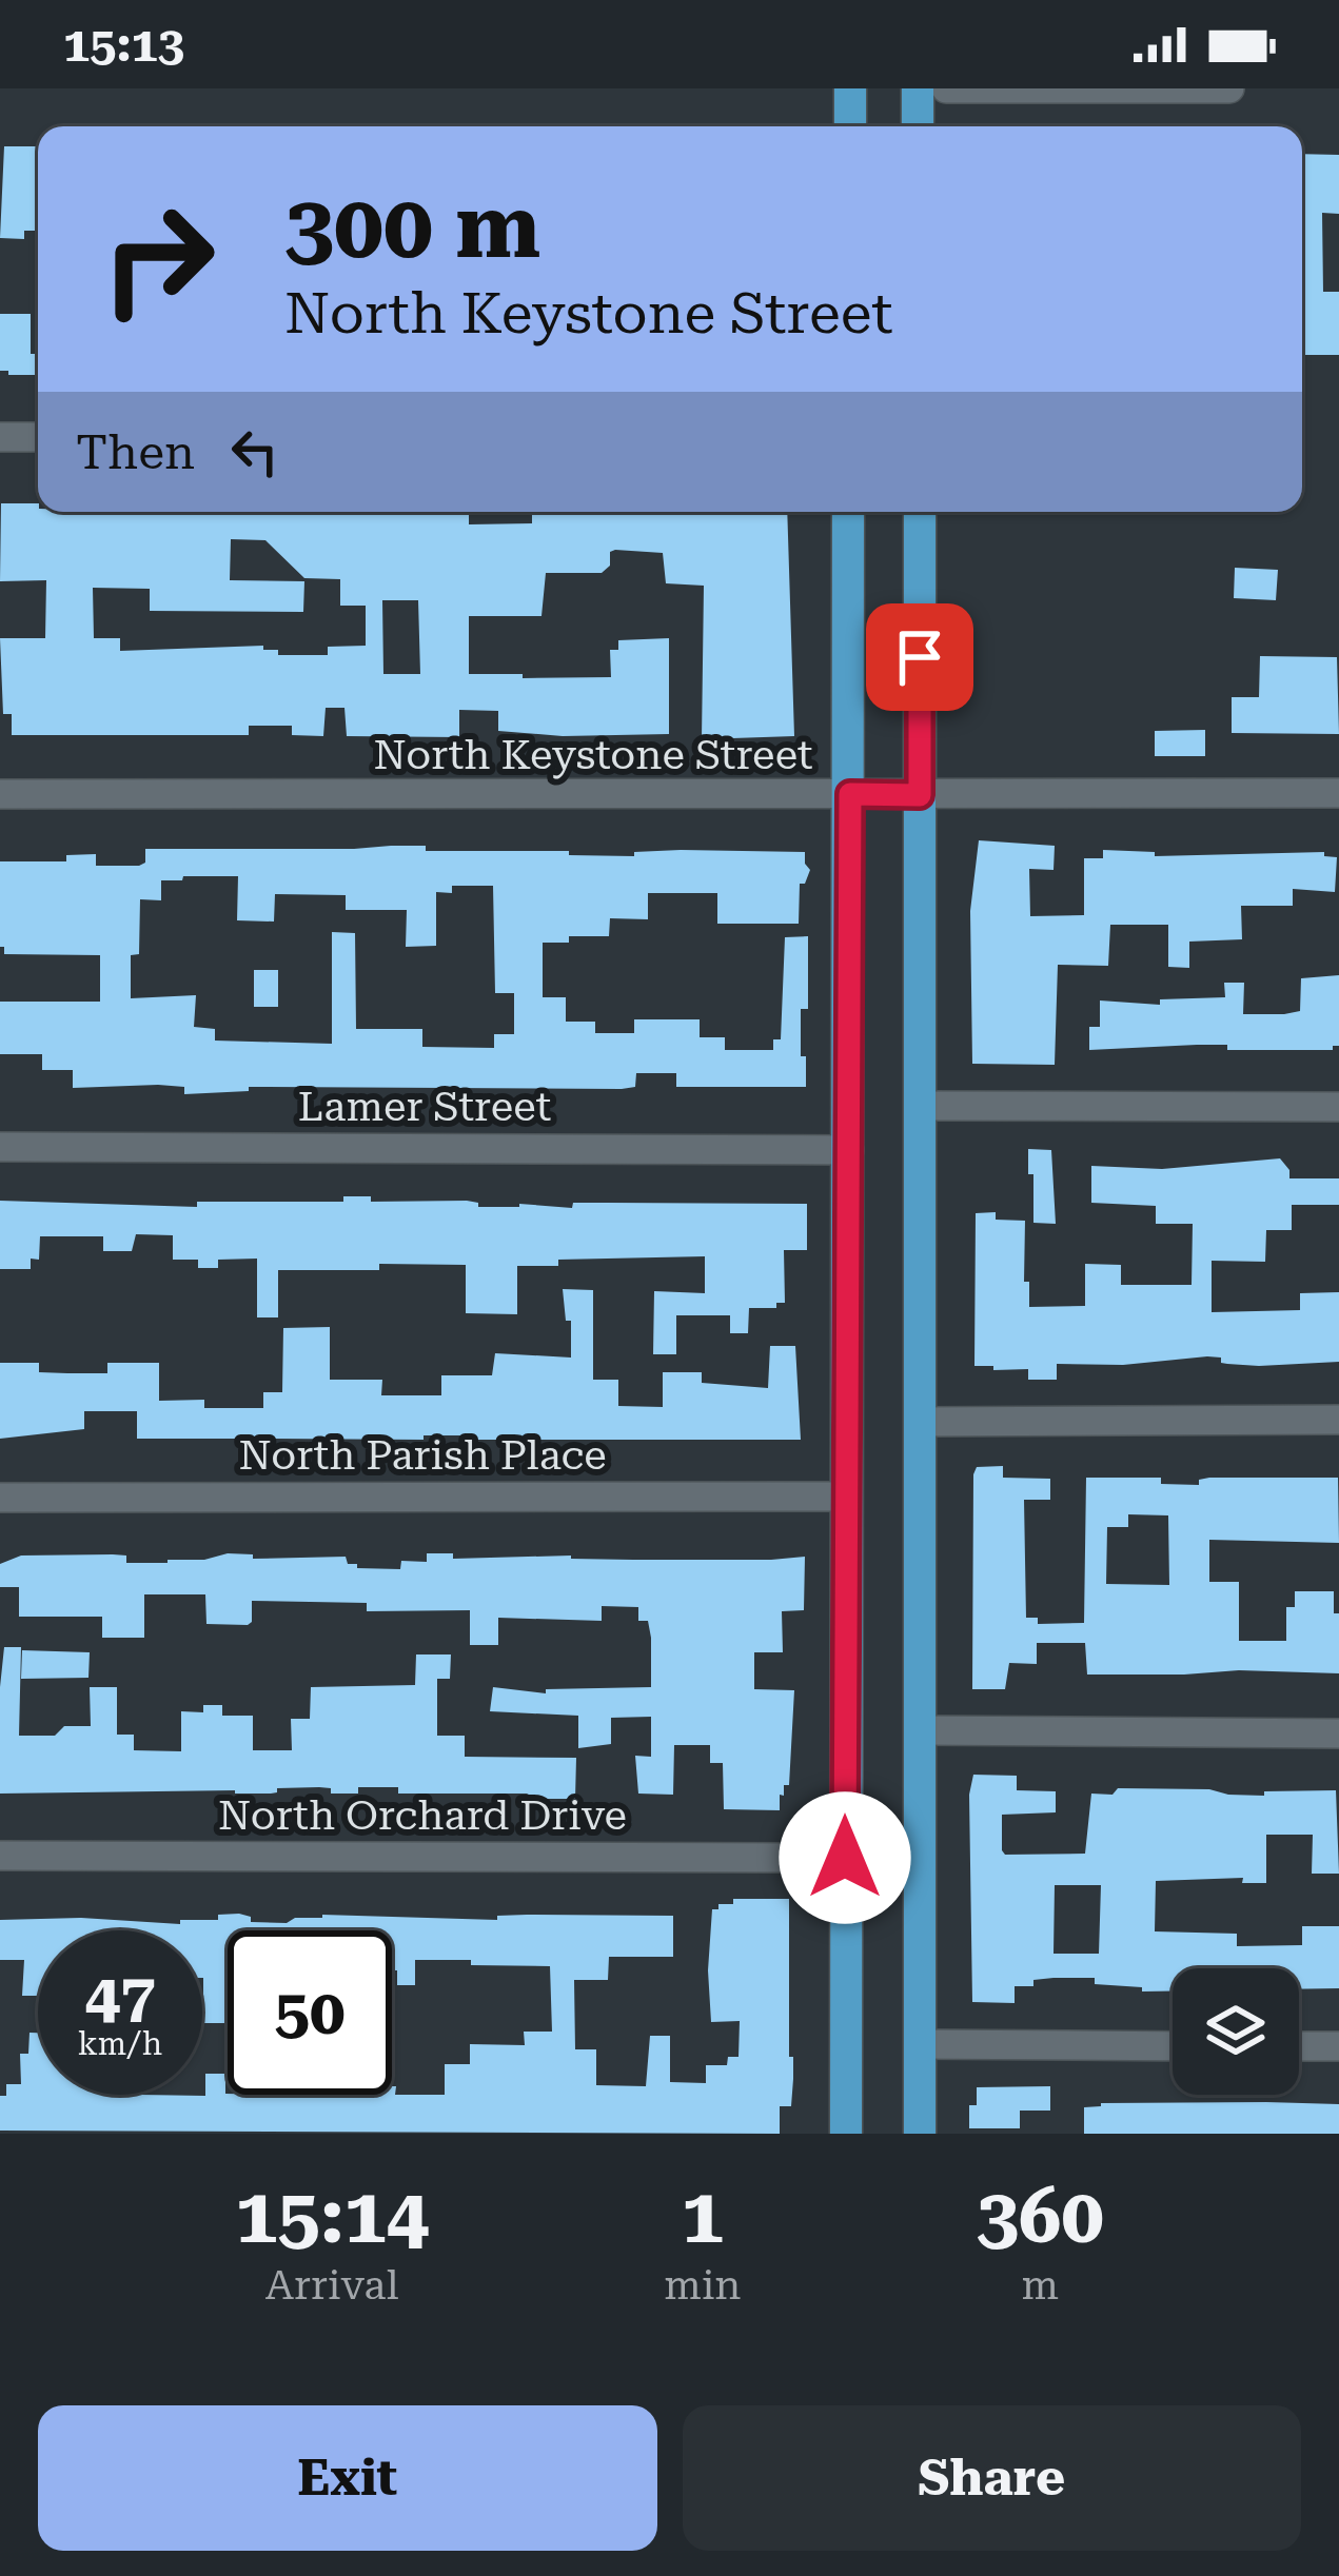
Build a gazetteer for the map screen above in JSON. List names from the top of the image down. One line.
{"streets":{"street":["North Keystone Street","Lamer Street","North Parish Place","North Orchard Drive"]},"page":{"status":"15:13","turn":["300 m","North Keystone Street"],"then":"Then","speed":"47 km/h","limit":"50","eta":["15:14","Arrival","1","min","360","m"],"buttons":["Exit","Share"]}}
